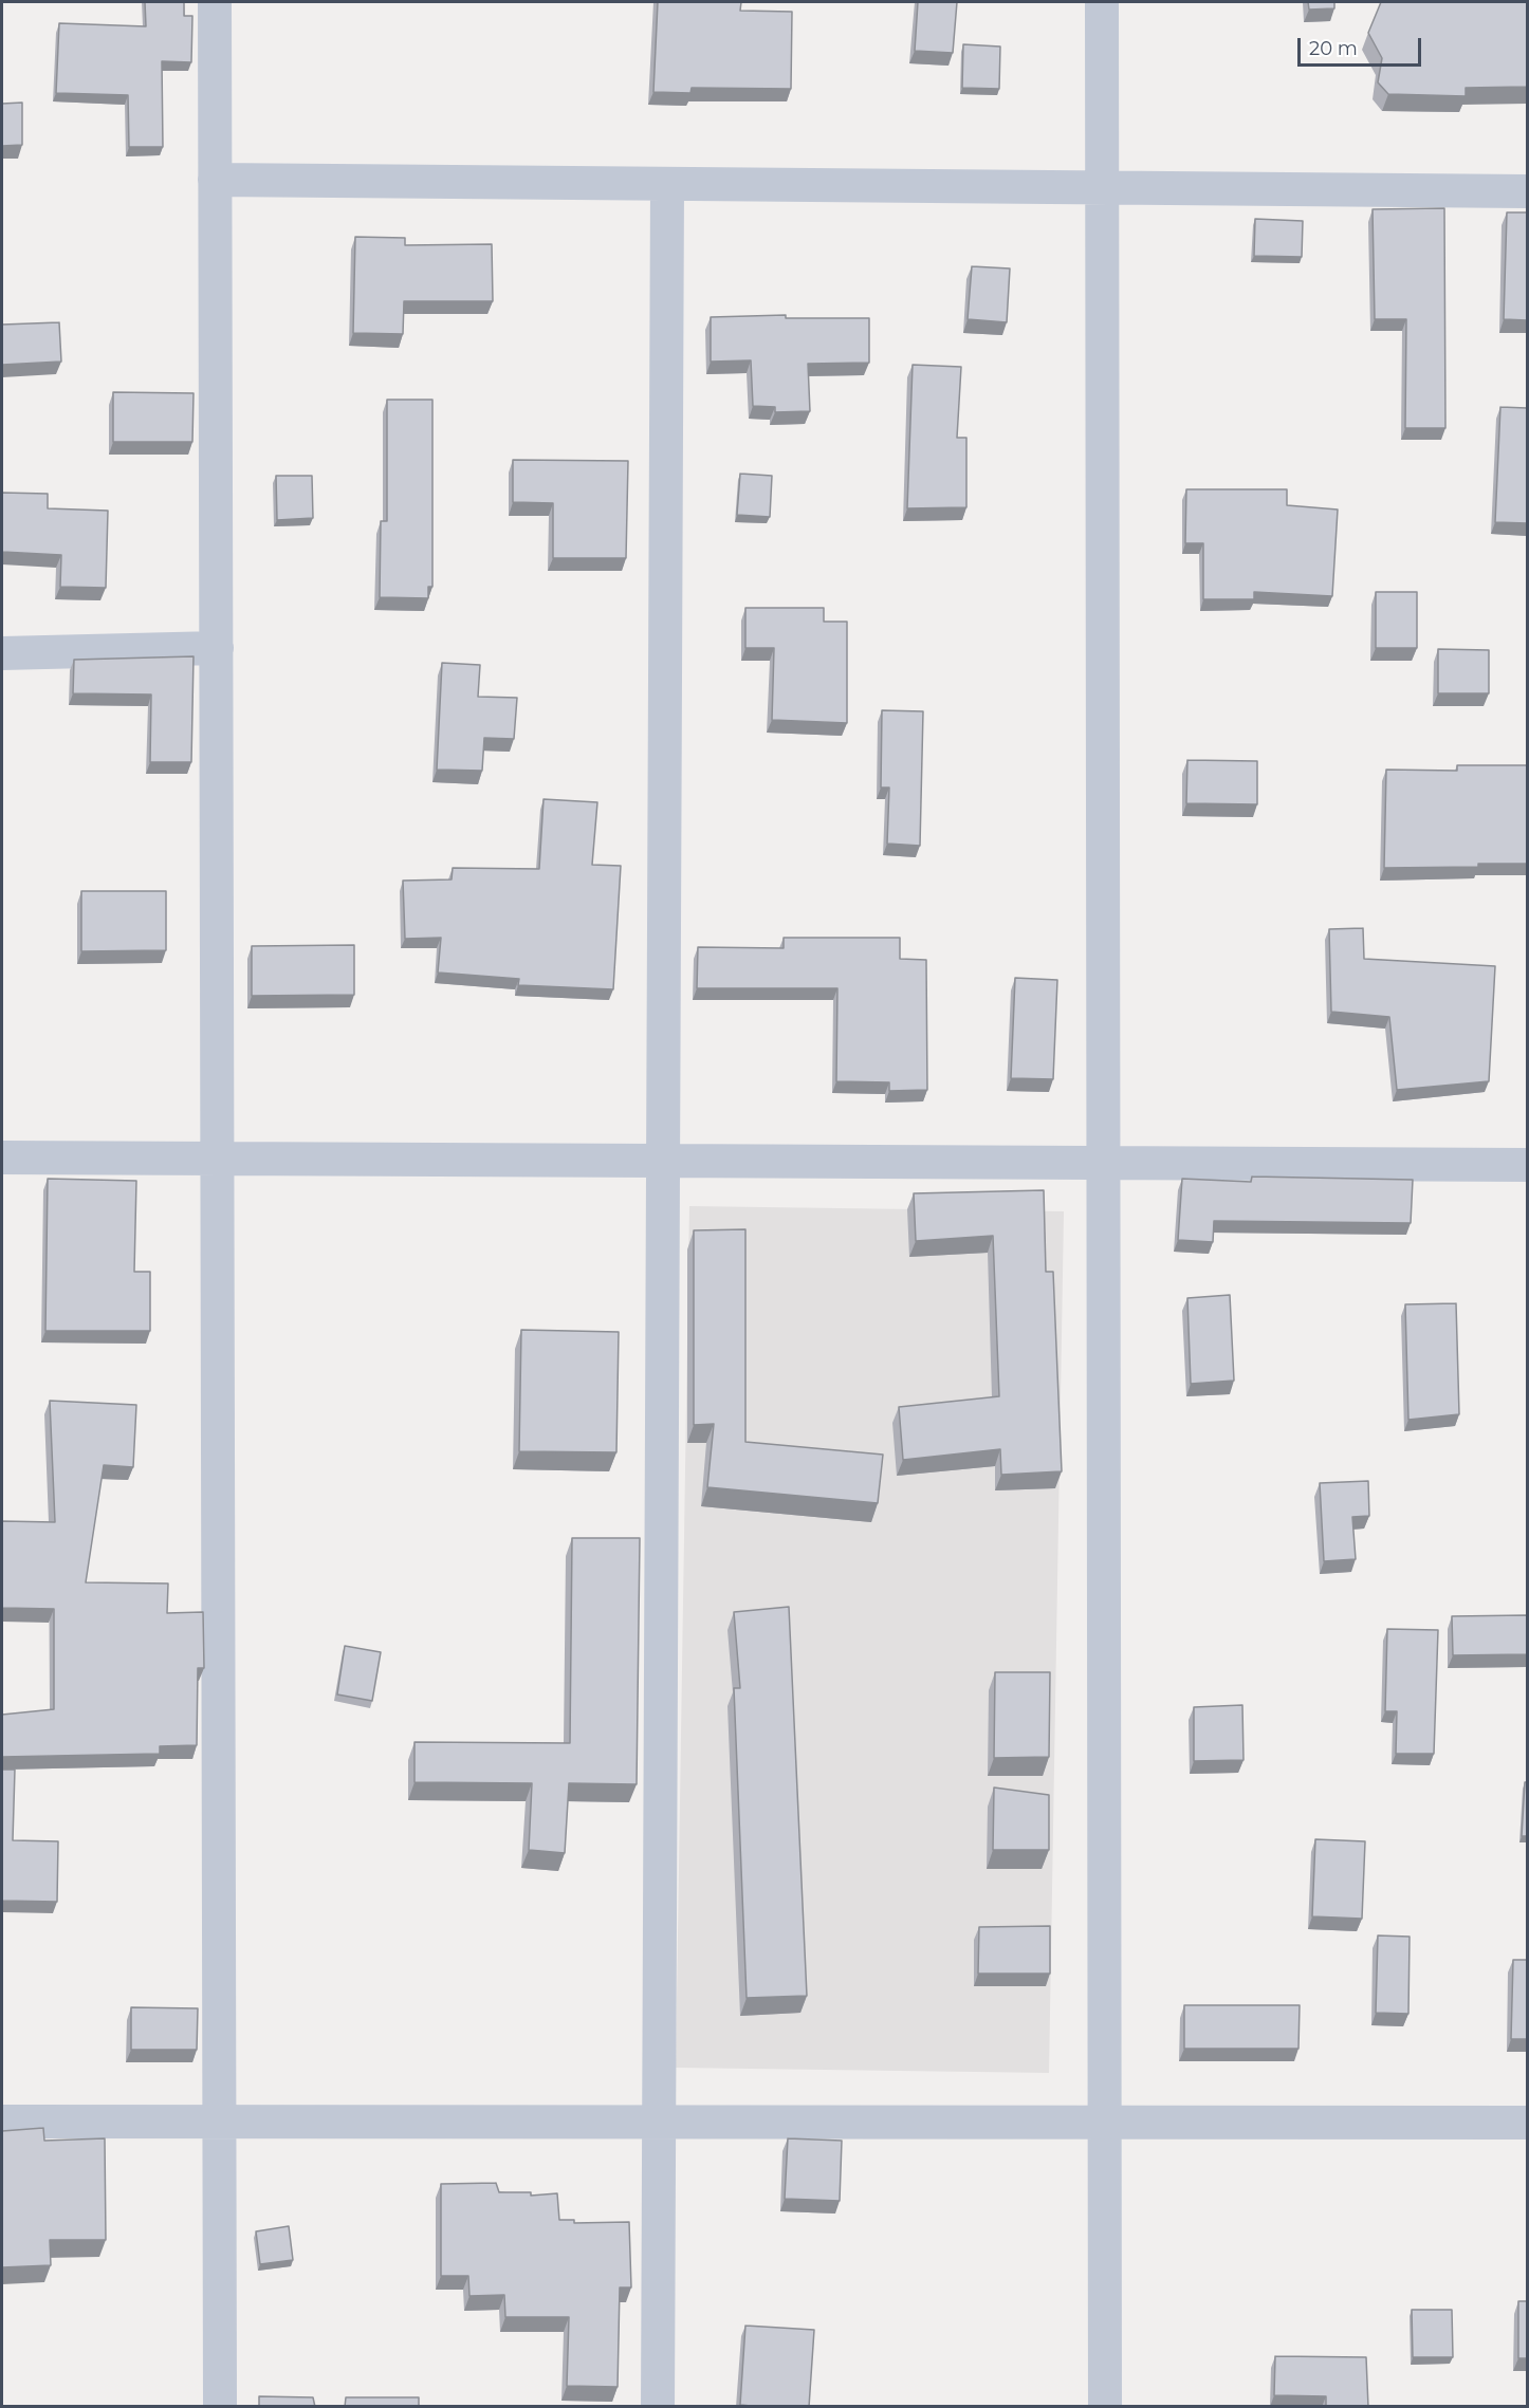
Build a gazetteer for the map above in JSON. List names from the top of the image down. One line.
{"scale_bar":"20 m"}
